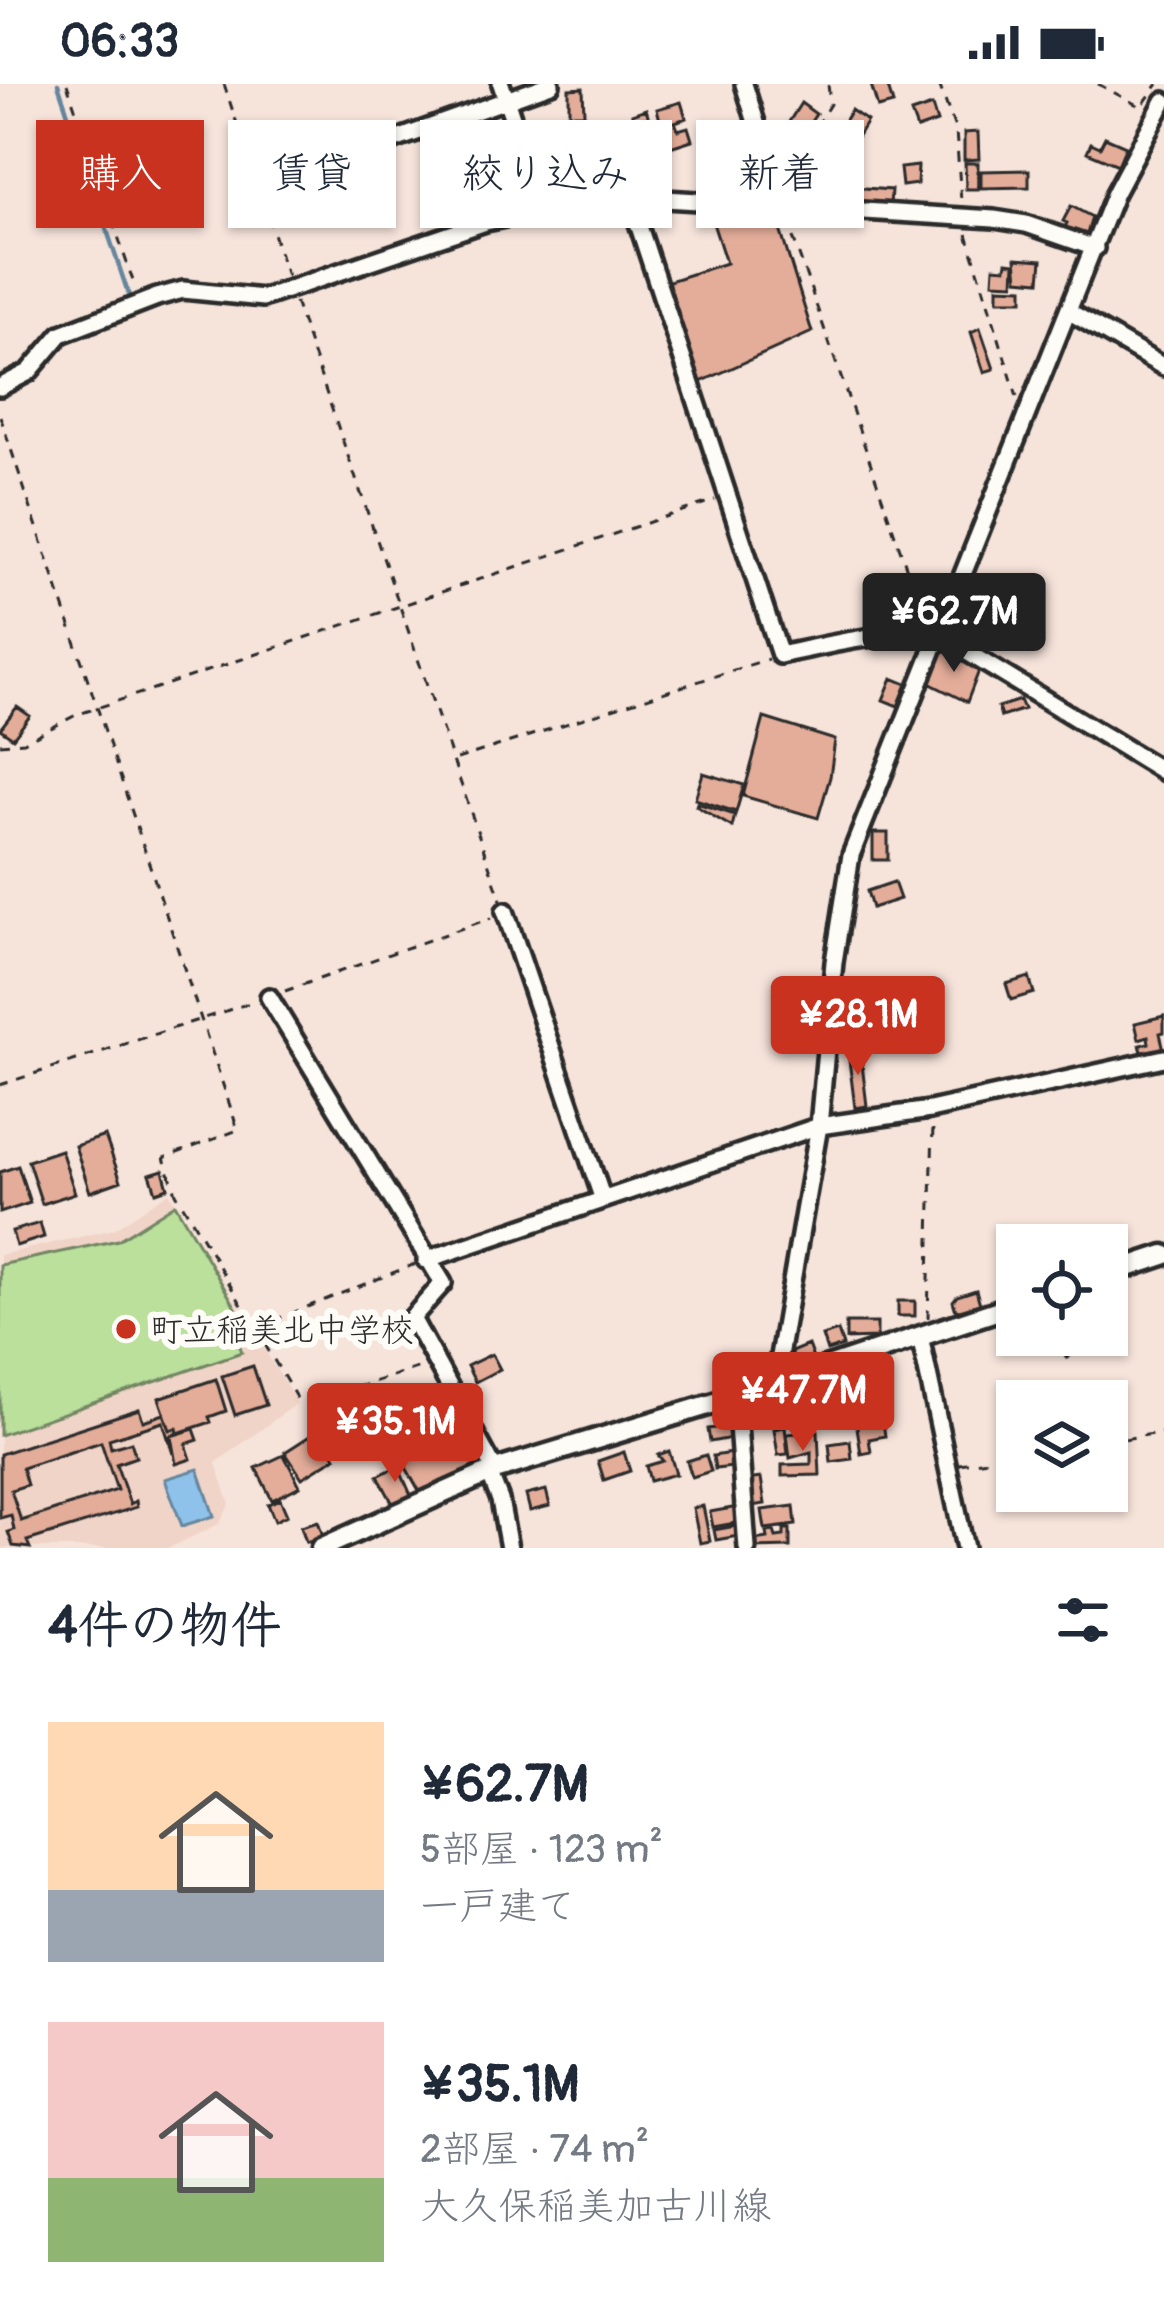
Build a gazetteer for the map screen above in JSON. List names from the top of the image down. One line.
{"places":["町立稲美北中学校"],"page":{"status":"06:33","chip":["購入","賃貸","絞り込み","新着"],"price":["¥62.7M","¥28.1M","¥47.7M","¥35.1M"],"heading":"4件の物件","list":[{"name":"¥62.7M","note":"5部屋 · 123 m² · 一戸建て"},{"name":"¥35.1M","note":"2部屋 · 74 m² · 大久保稲美加古川線"}]}}
